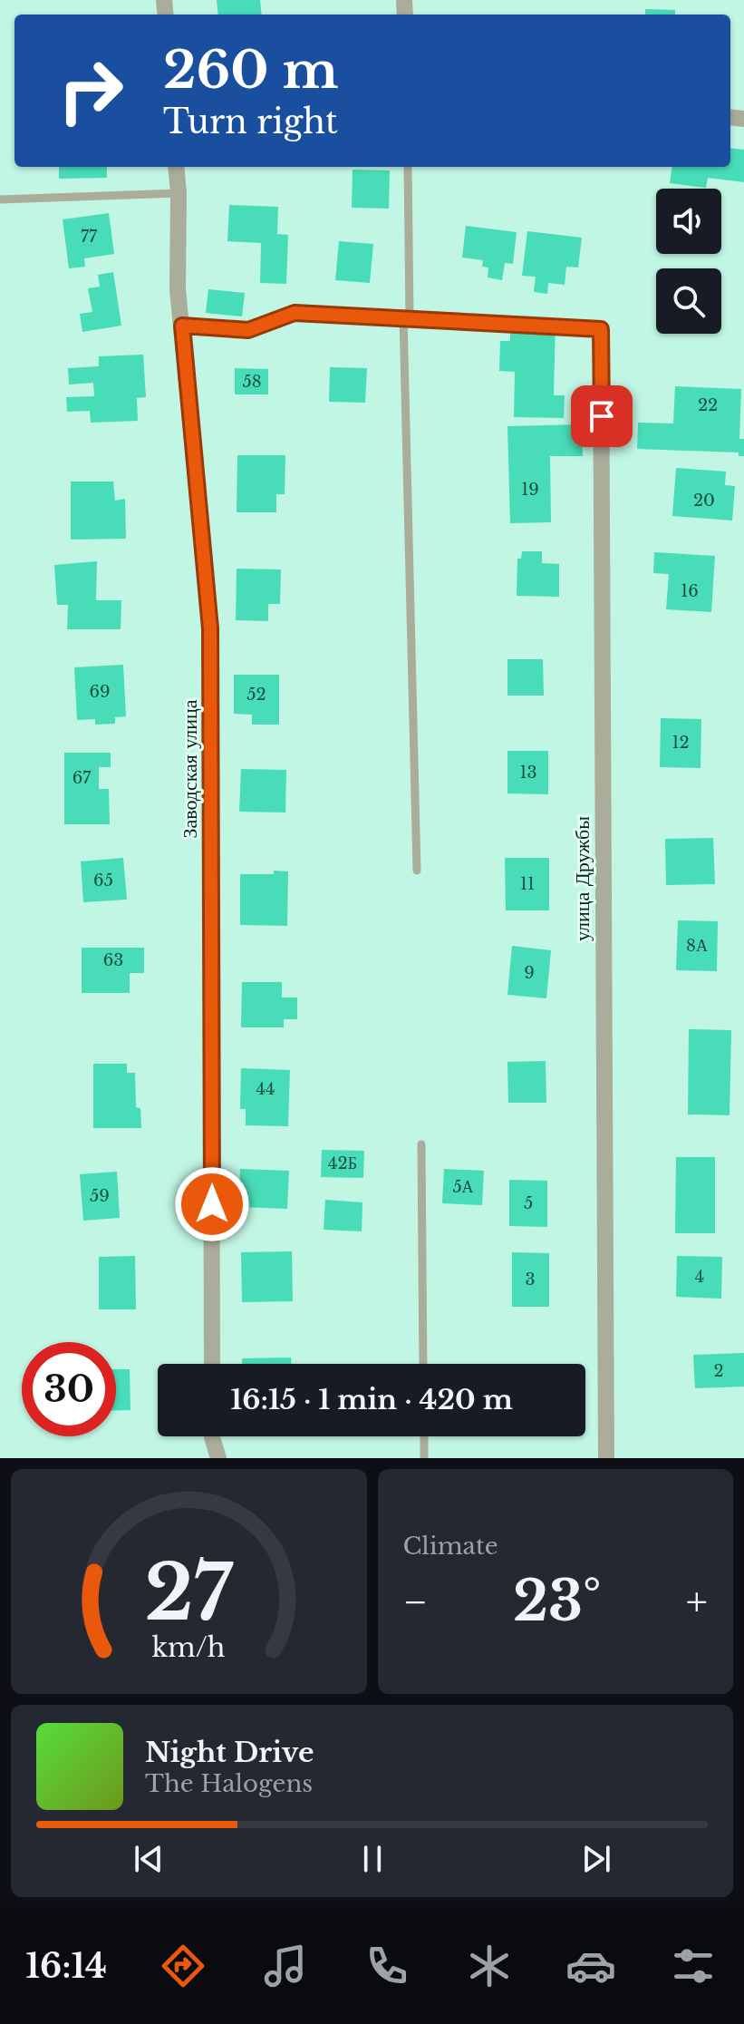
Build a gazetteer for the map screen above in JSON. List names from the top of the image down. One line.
{"streets":{"street":["Заводская улица","улица Дружбы"]},"house_numbers":["77","58","22","19","20","16","69","52","12","13","67","65","11","8А","63","9","44","42Б","5А","59","5","4","3","2"],"page":{"turn":["260 m","Turn right"],"limit":"30","trip":"16:15 · 1 min · 420 m","tile":"Climate","heat":["−","23°","+"],"song":["Night Drive","The Halogens"],"tabs":"16:14","gauge":["27","km/h"]}}
